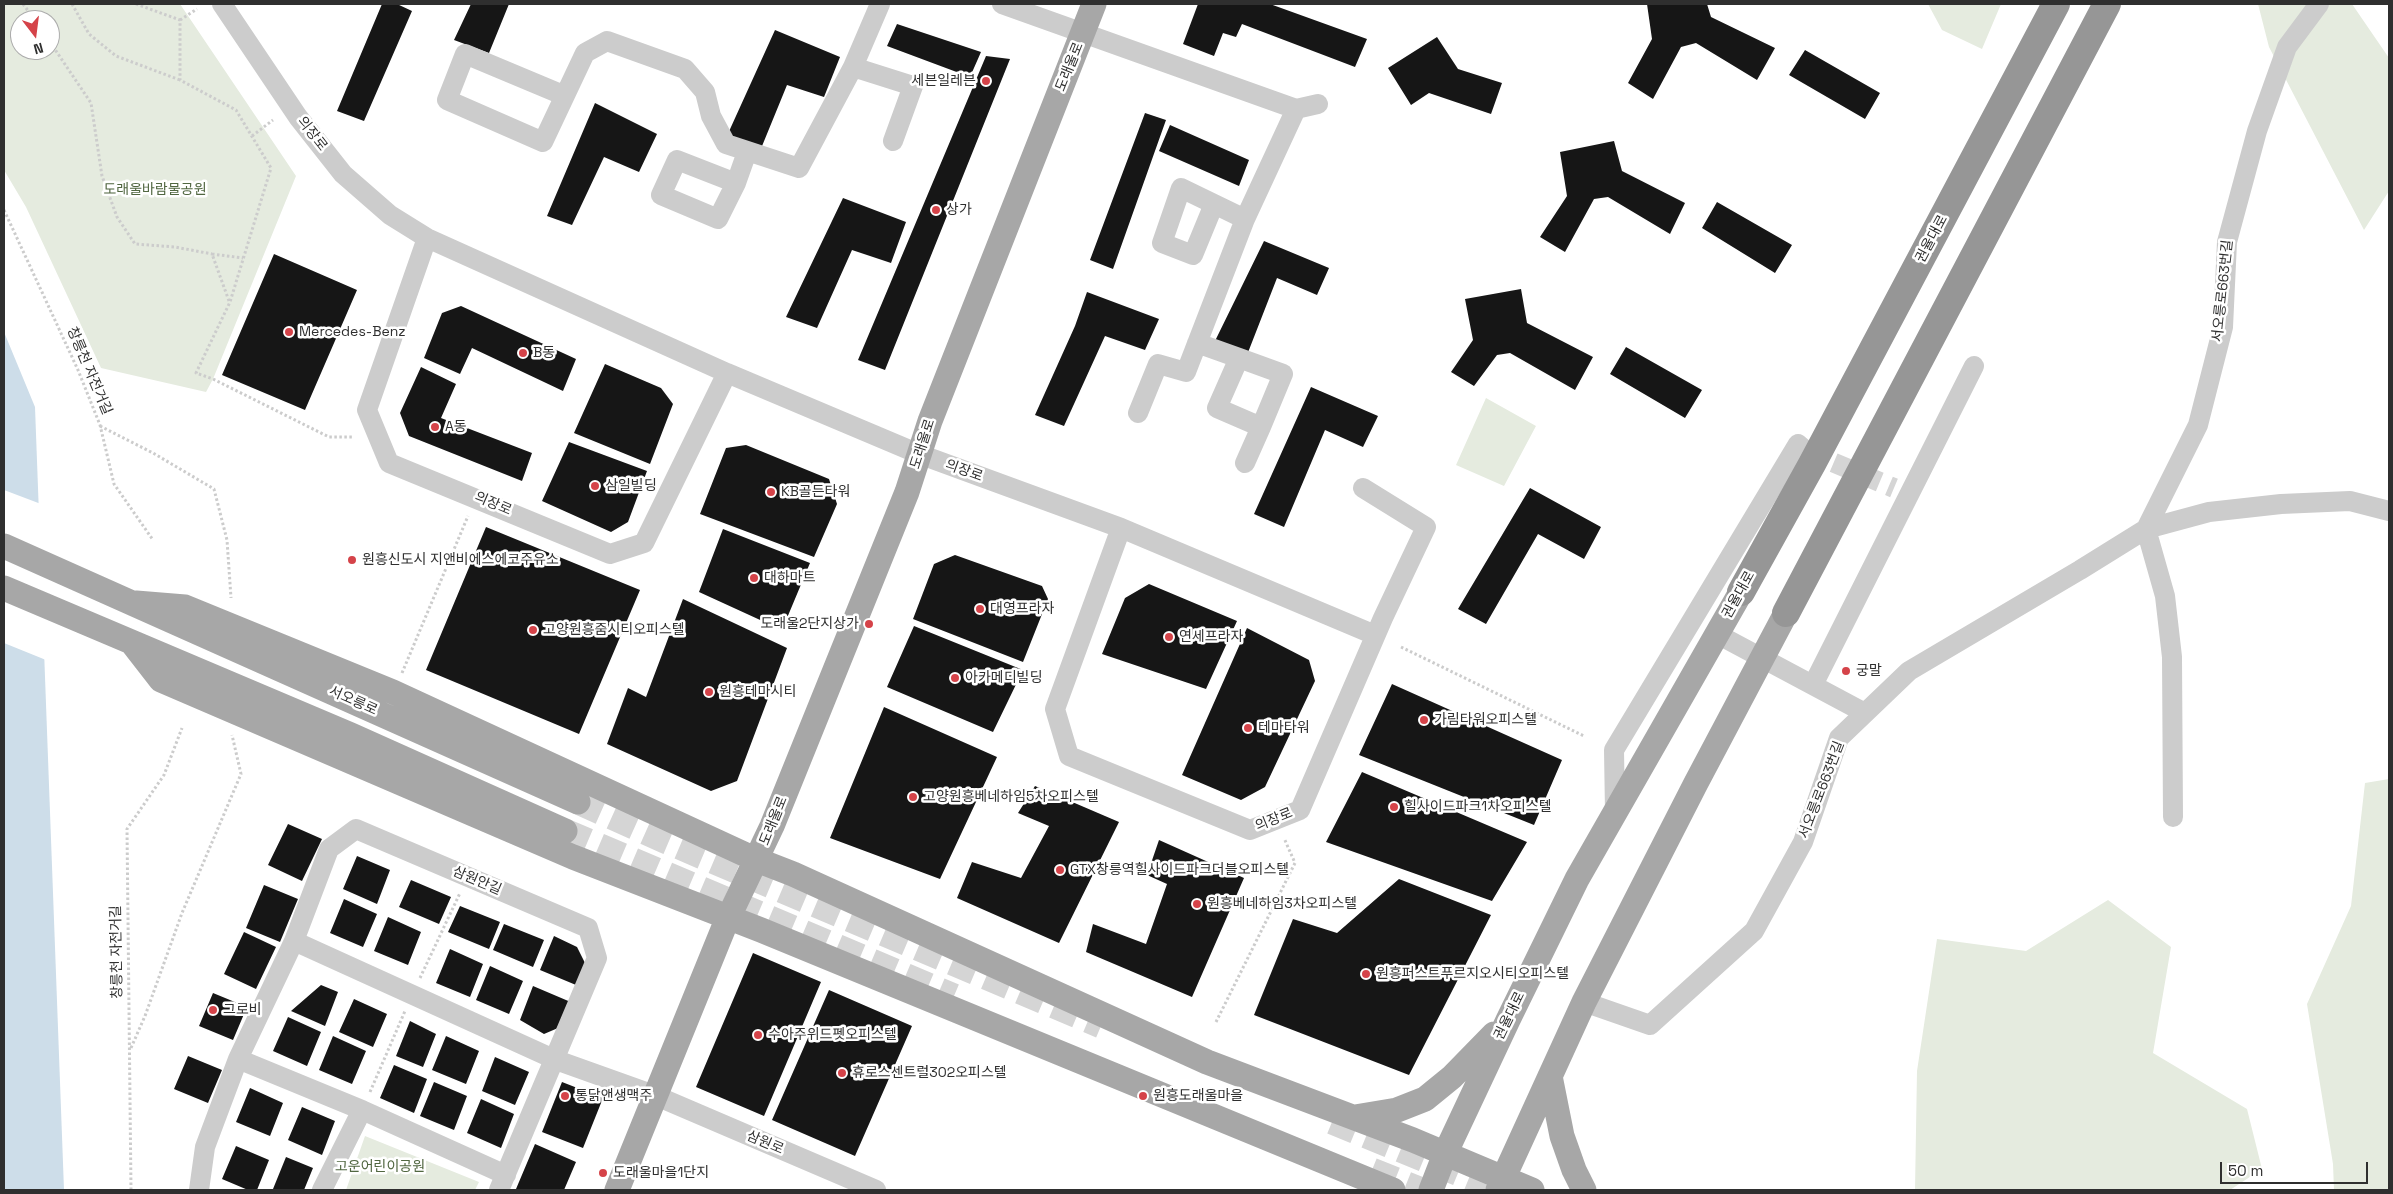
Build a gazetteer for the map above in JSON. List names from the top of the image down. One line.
{"streets":{"highway":["권율대로"],"main road":["도래울로","서오릉로"],"street":["의장로","서오릉로663번길","삼원안길","삼원로"],"path":["창릉천 자전거길"]},"crossings":[["도래울로","의장로"]],"parks":["도래울바람물공원","고운어린이공원"],"places":["세븐일레븐","상가","Mercedes-Benz","B동","A동","삼일빌딩","KB골든타워","원흥신도시 지앤비에스에코주유소","대하마트","대영프라자","도래울2단지상가","고양원흥줌시티오피스텔","연세프라자","궁말","아카메디빌딩","원흥테마시티","가림타워오피스텔","테마타워","고양원흥베네하임5차오피스텔","힐사이드파크1차오피스텔","GTX창릉역힐사이드파크더블오피스텔","원흥베네하임3차오피스텔","원흥퍼스트푸르지오시티오피스텔","그로비","수아주위드펫오피스텔","휴로스센트럴302오피스텔","통닭앤생맥주","원흥도래울마을","도래울마을1단지"],"scale_bar":"50 m","north":"bottom"}
